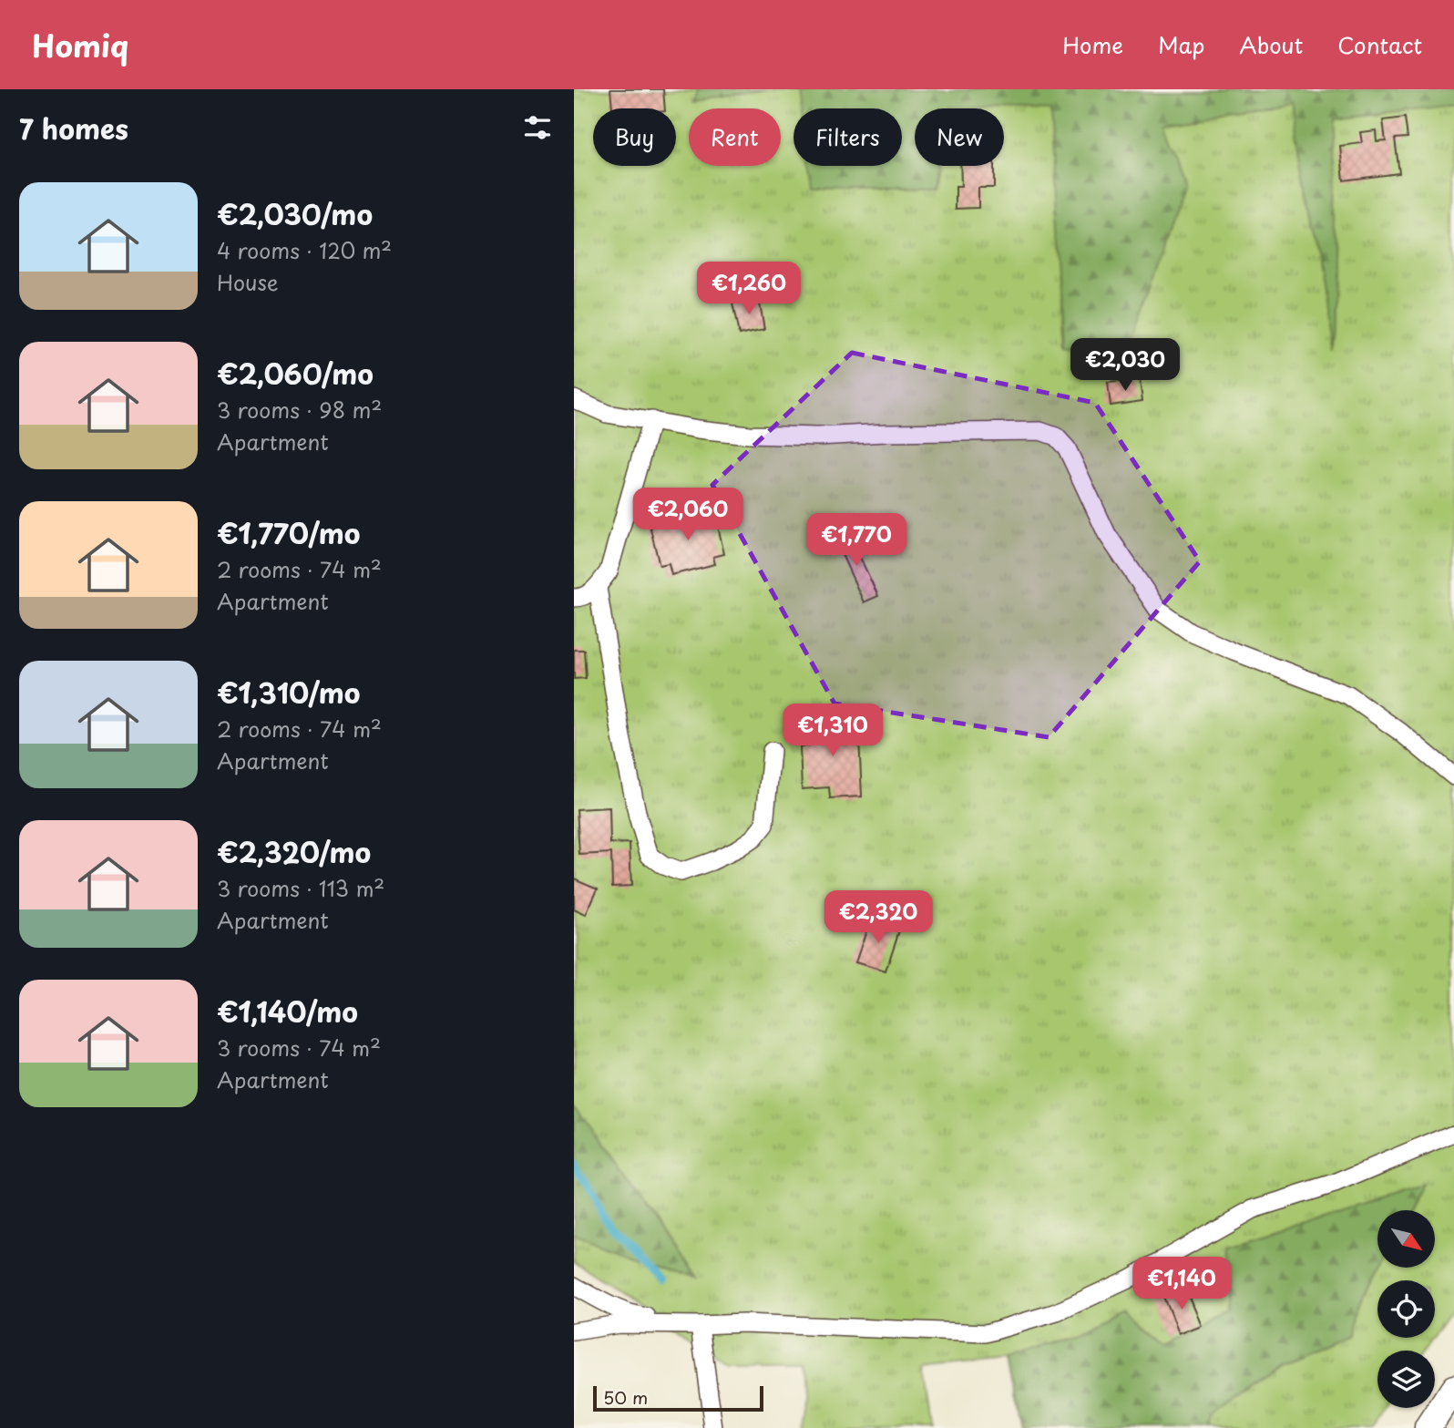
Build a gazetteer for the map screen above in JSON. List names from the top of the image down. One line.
{"scale_bar":"50 m","north":"bottom right","page":{"header":"Homiq","nav":["Home","Map","About","Contact"],"heading":"7 homes","chip":["Buy","Rent","Filters","New"],"list":[{"name":"€2,030/mo","note":"4 rooms · 120 m² · House"},{"name":"€2,060/mo","note":"3 rooms · 98 m² · Apartment"},{"name":"€1,770/mo","note":"2 rooms · 74 m² · Apartment"},{"name":"€1,310/mo","note":"2 rooms · 74 m² · Apartment"},{"name":"€2,320/mo","note":"3 rooms · 113 m² · Apartment"},{"name":"€1,140/mo","note":"3 rooms · 74 m² · Apartment"}],"price":["€1,260","€2,030","€2,060","€1,770","€1,310","€2,320","€1,140"],"scale":"50 m"}}
